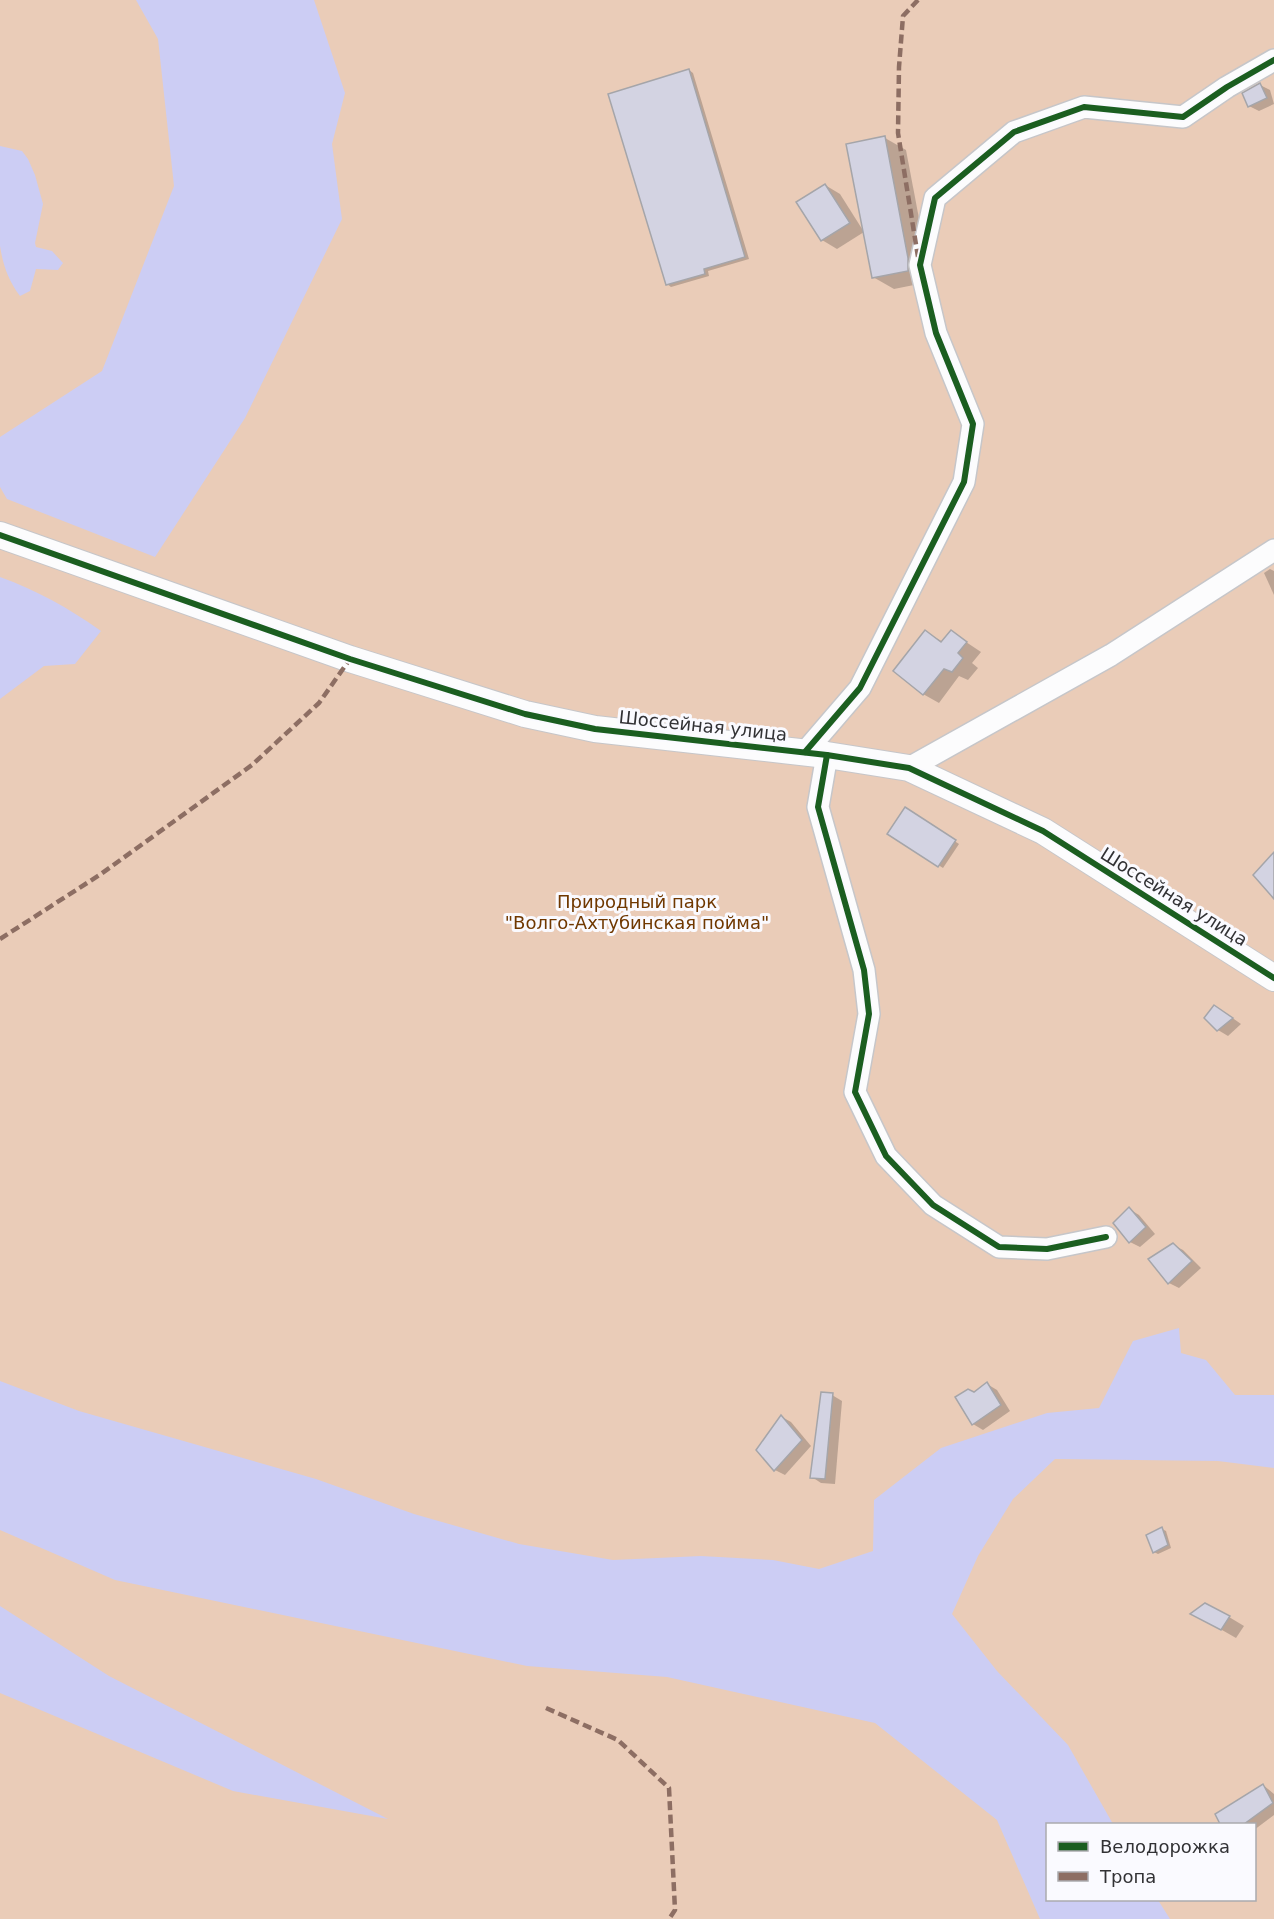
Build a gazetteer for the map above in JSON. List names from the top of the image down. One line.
{"streets":{"street":["Шоссейная улица"]},"parks":["Природный парк \"Волго-Ахтубинская пойма\""],"legend":["Велодорожка","Тропа"]}
